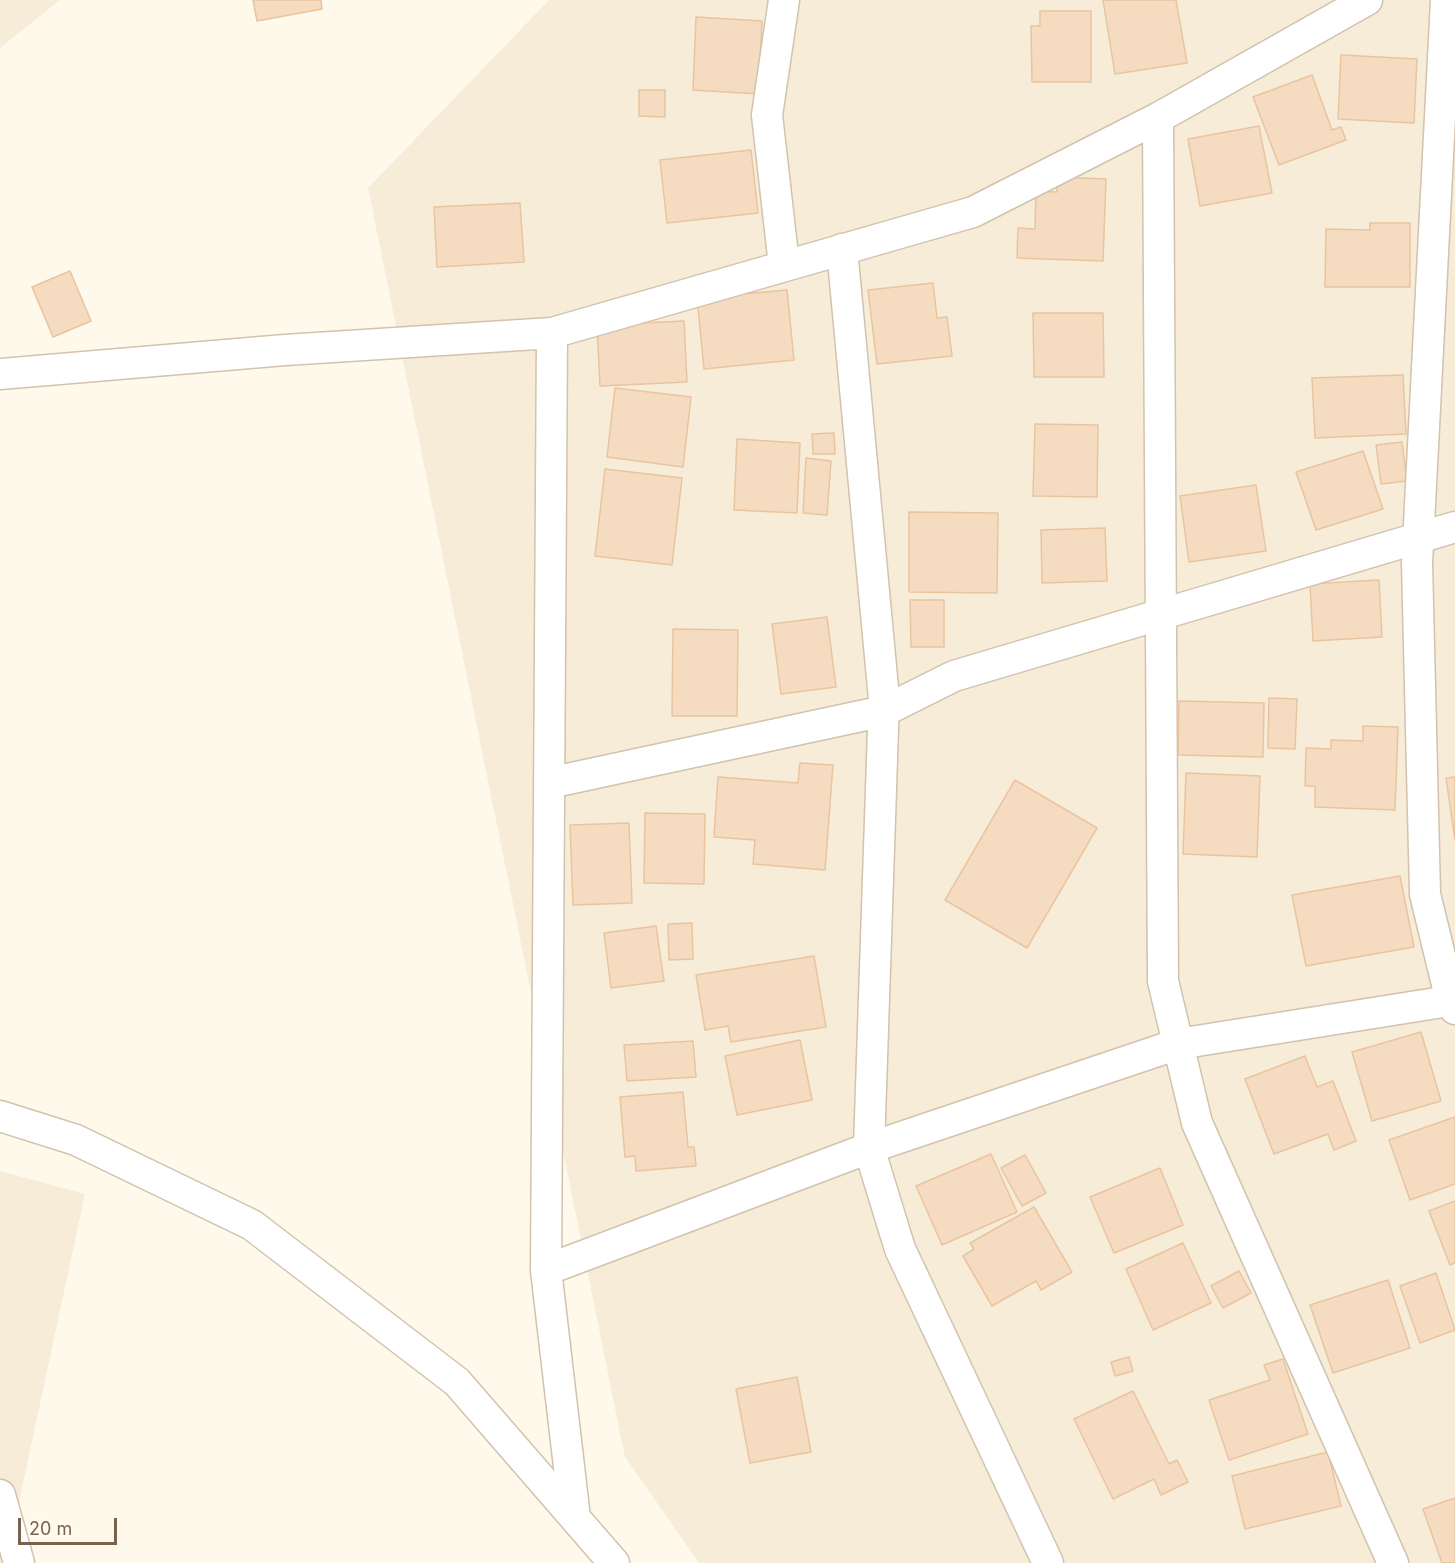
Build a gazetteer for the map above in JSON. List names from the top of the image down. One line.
{"scale_bar":"20 m"}
